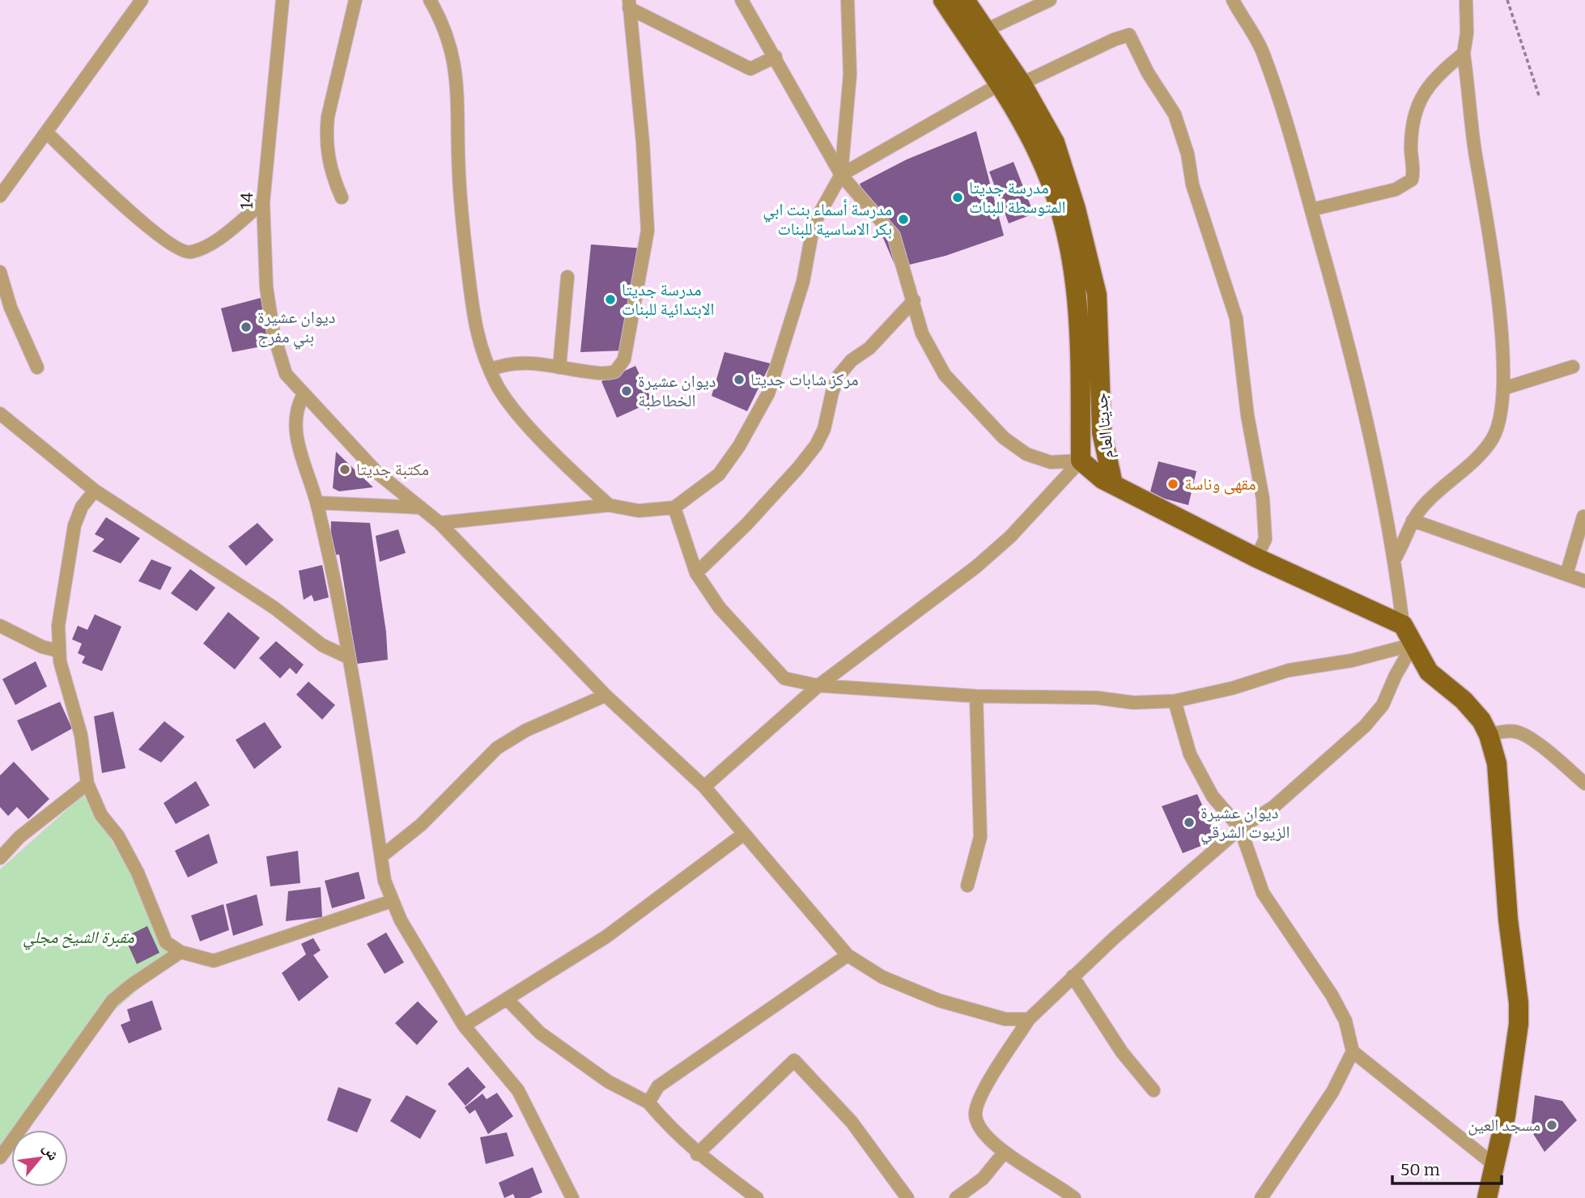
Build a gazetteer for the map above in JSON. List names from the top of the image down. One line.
{"streets":{"main road":["جديتا العام"],"street":["14"]},"parks":["مقبرة الشيخ مجلي"],"places":["مدرسة جديتا المتوسطة للبنات","مدرسة أسماء بنت ابي بكر الاساسية للبنات","مدرسة جديتا الابتدائية للبنات","ديوان عشيرة بني مفرج","مركز شابات جديتا","ديوان عشيرة الخطاطبة","مكتبة جديتا","مقهى وناسة","ديوان عشيرة الزيوت الشرقي","مسجد العين"],"scale_bar":"50 m","north":"top right"}
